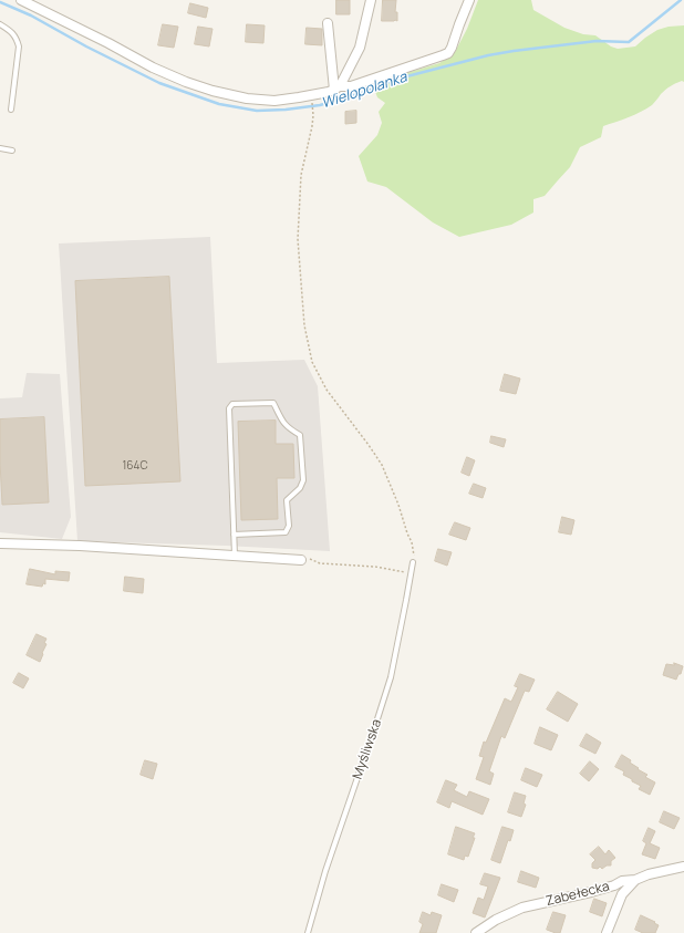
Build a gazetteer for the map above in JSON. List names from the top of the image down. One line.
{"streets":{"street":["Zabełecka"],"lane":["Myśliwska"]},"water":["Wielopolanka"],"house_numbers":["164C"]}
